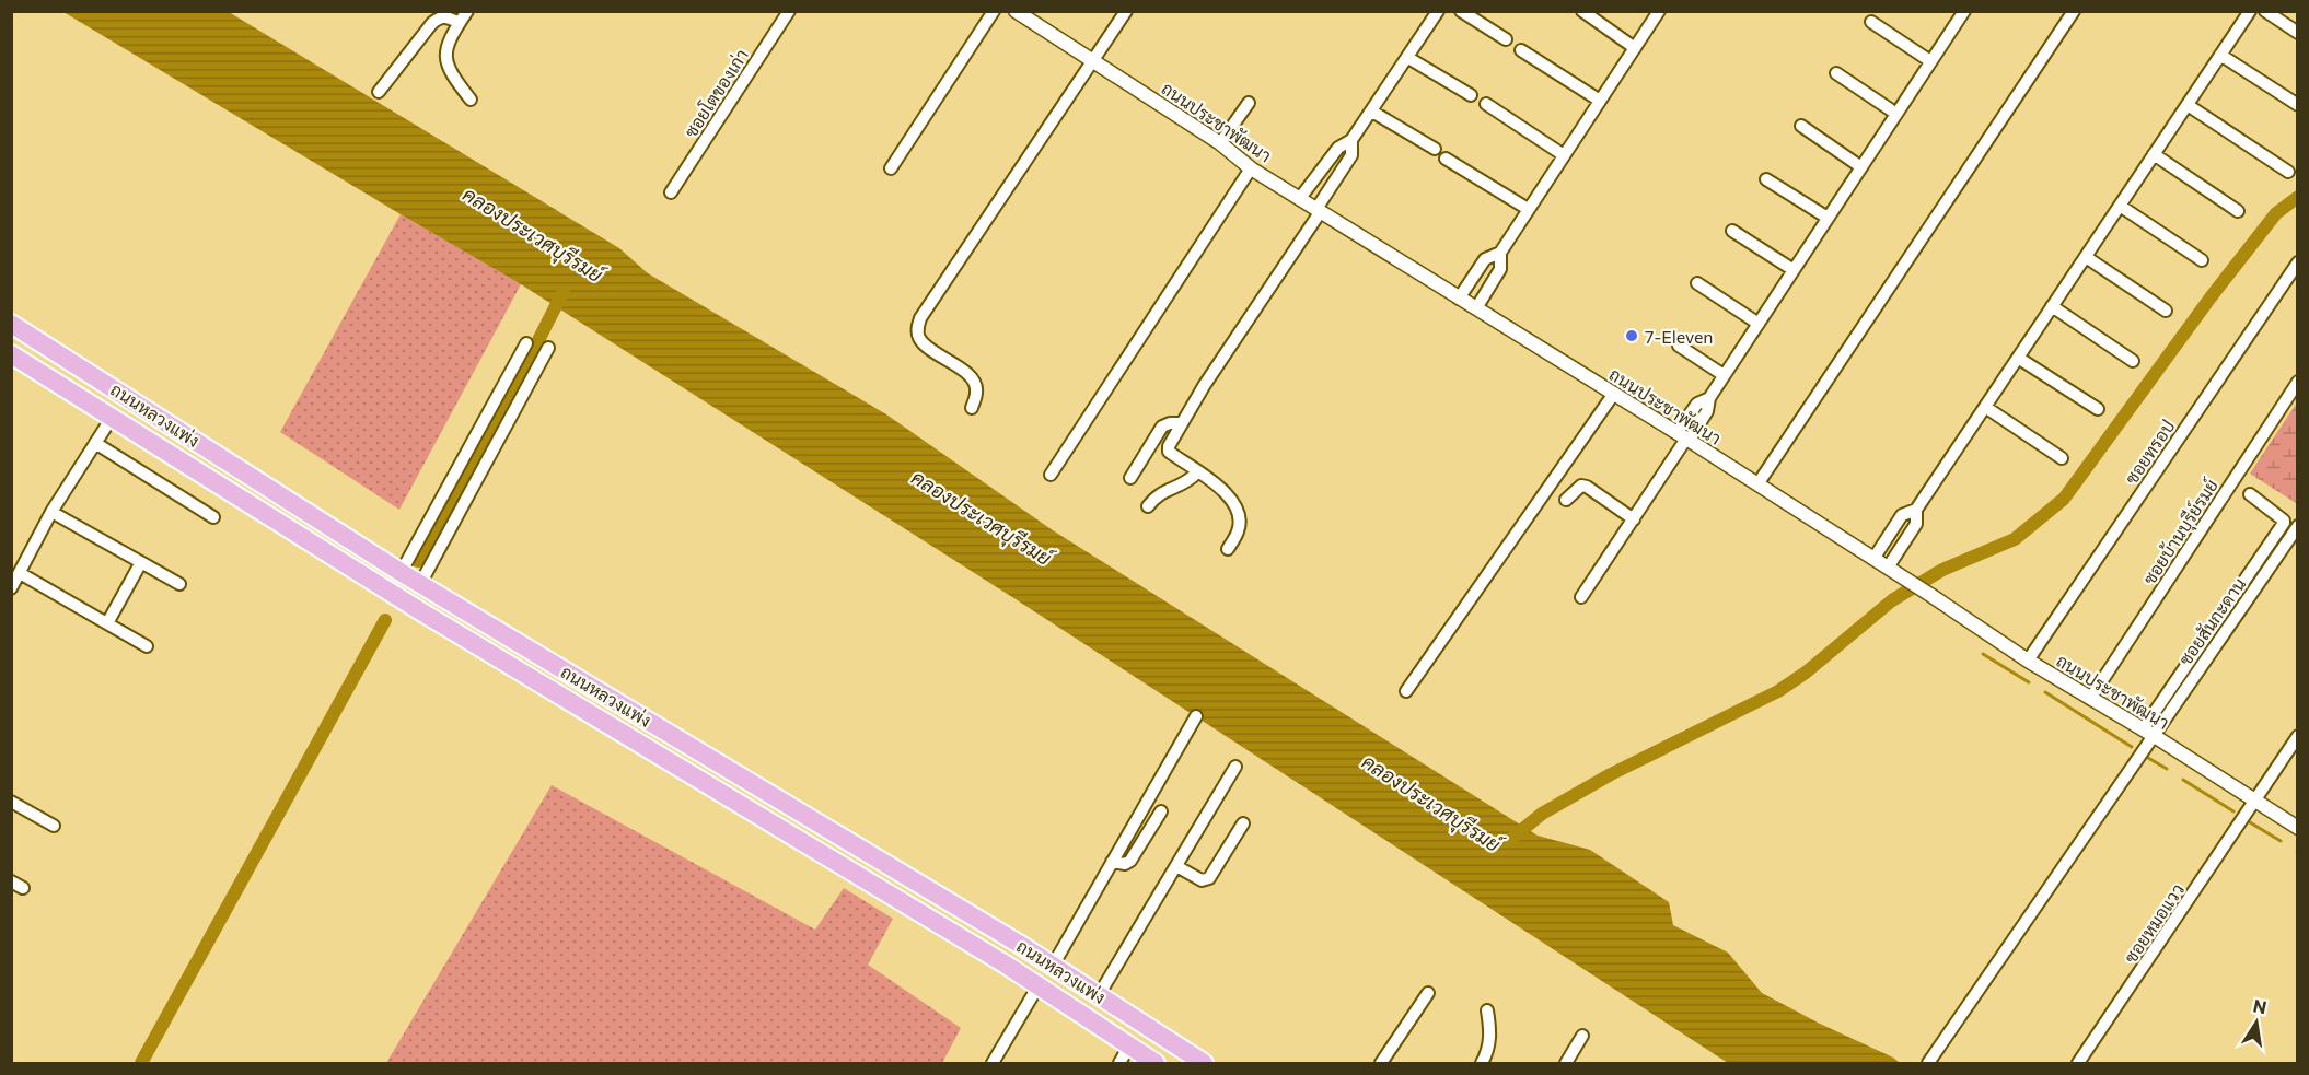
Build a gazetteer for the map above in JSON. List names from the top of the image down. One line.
{"streets":{"main road":["ถนนหลวงแพ่ง"],"street":["ซอยโตของเก่า","ถนนประชาพัฒนา","ซอยทรอป","ซอยบ้านบุรีย์รมย์","ซอยสันกะดาน","ซอยหมอแวว"]},"crossings":[["ถนนประชาพัฒนา","ซอยทรอป"],["ถนนประชาพัฒนา","ซอยบ้านบุรีย์รมย์"],["ถนนประชาพัฒนา","ซอยสันกะดาน"],["ถนนประชาพัฒนา","ซอยหมอแวว"]],"water":["คลองประเวศบุรีรมย์"],"places":["7-Eleven"],"north":"top"}
